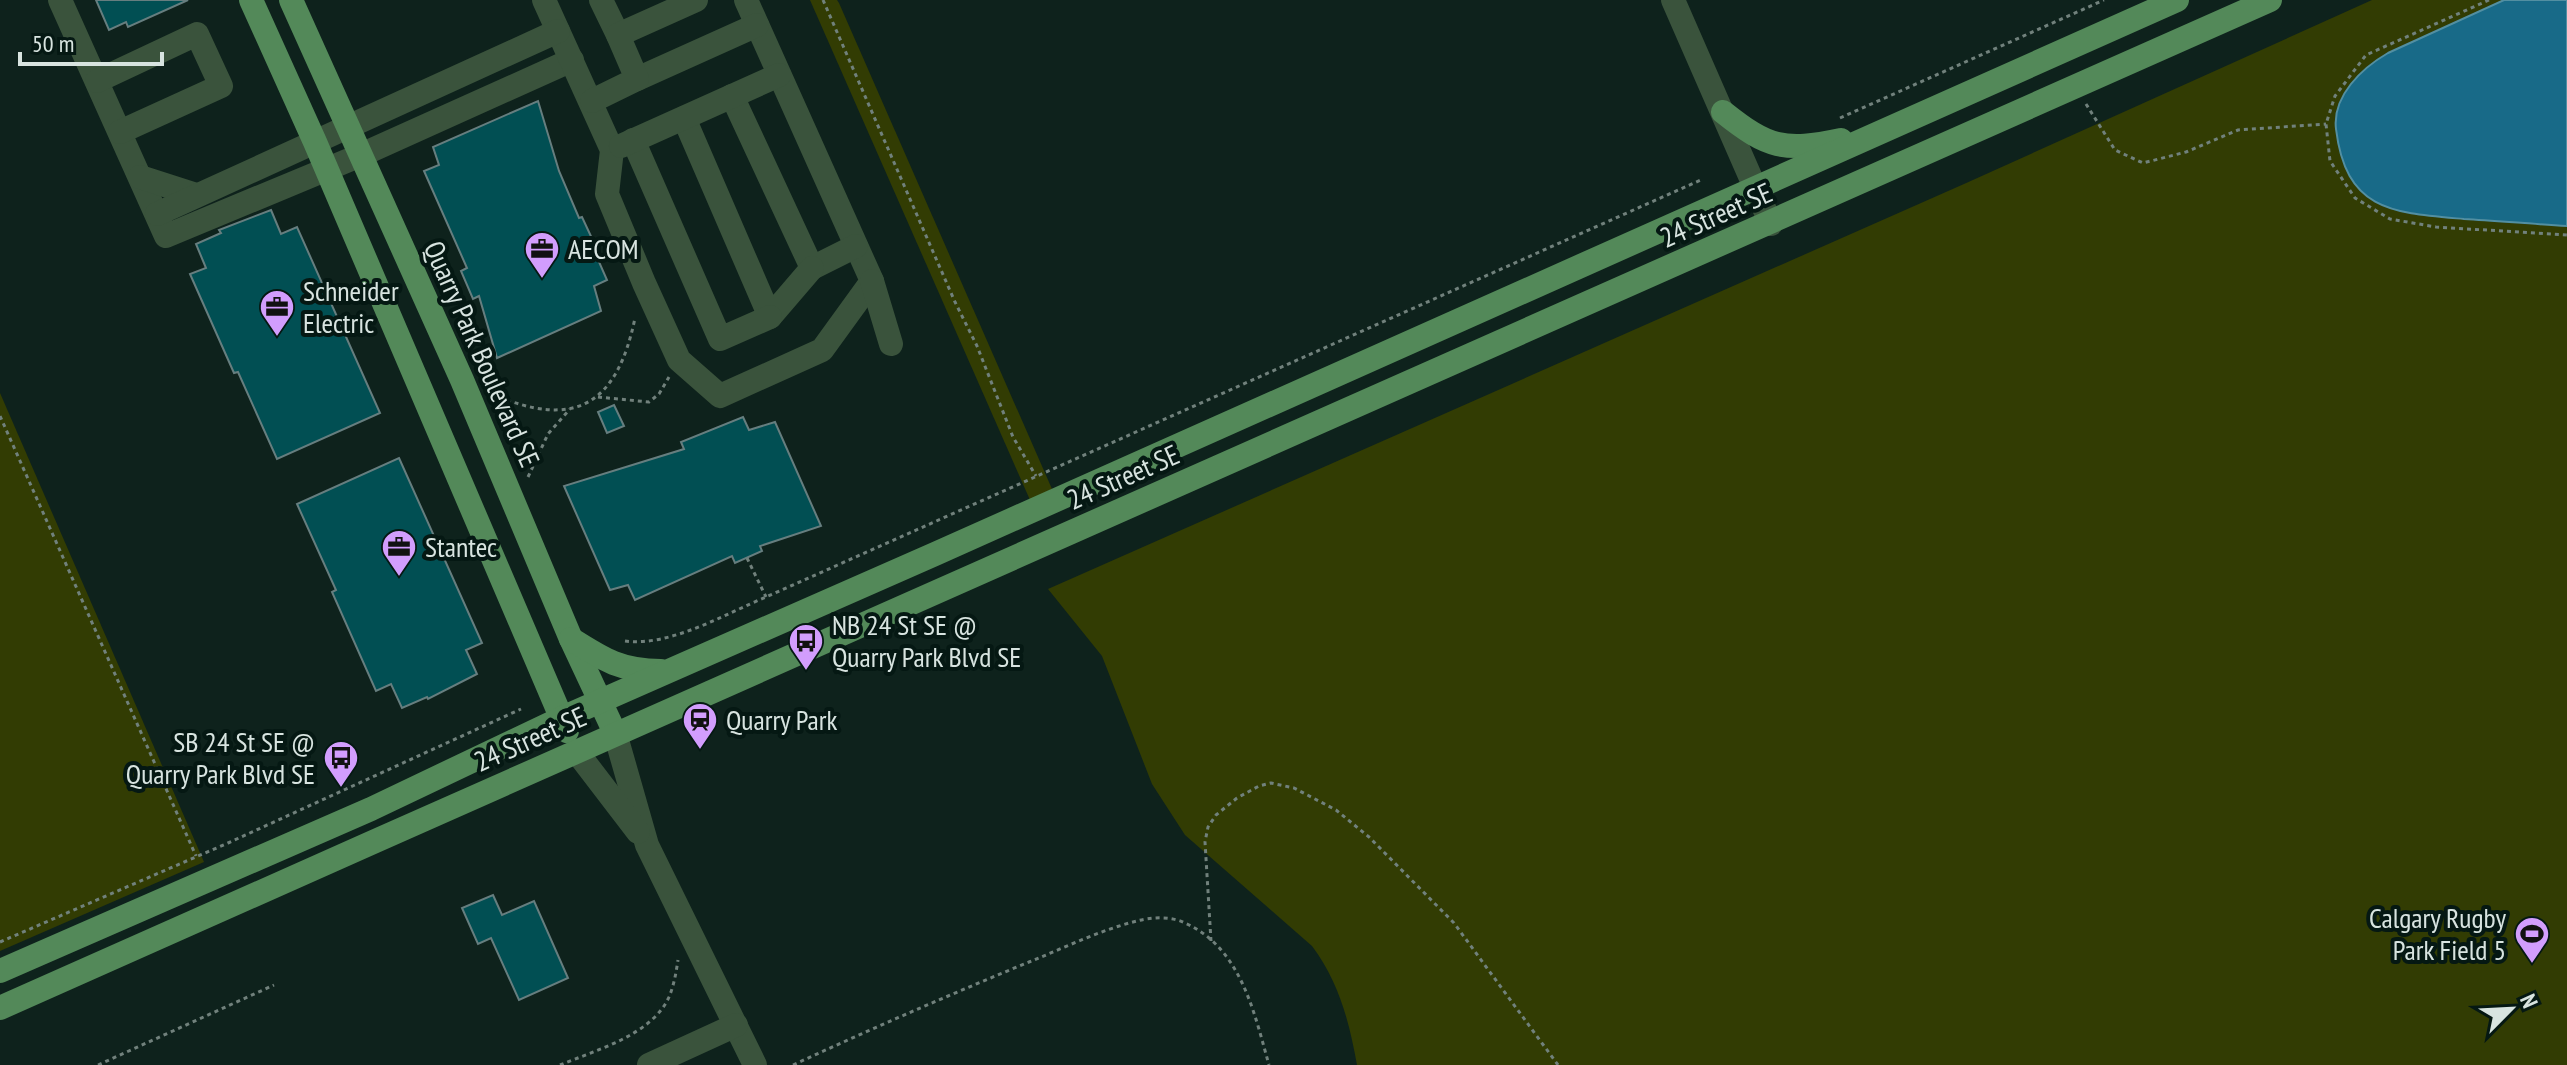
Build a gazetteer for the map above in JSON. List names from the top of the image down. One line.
{"streets":{"main road":["24 Street SE","Quarry Park Boulevard SE"]},"crossings":[["24 Street SE","Quarry Park Boulevard SE"]],"places":{"office":["AECOM","Schneider Electric","Stantec"],"bus stop":["NB 24 St SE @ Quarry Park Blvd SE","SB 24 St SE @ Quarry Park Blvd SE"],"station":["Quarry Park"],"sports":["Calgary Rugby Park Field 5"]},"scale_bar":"50 m","north":"top right"}
